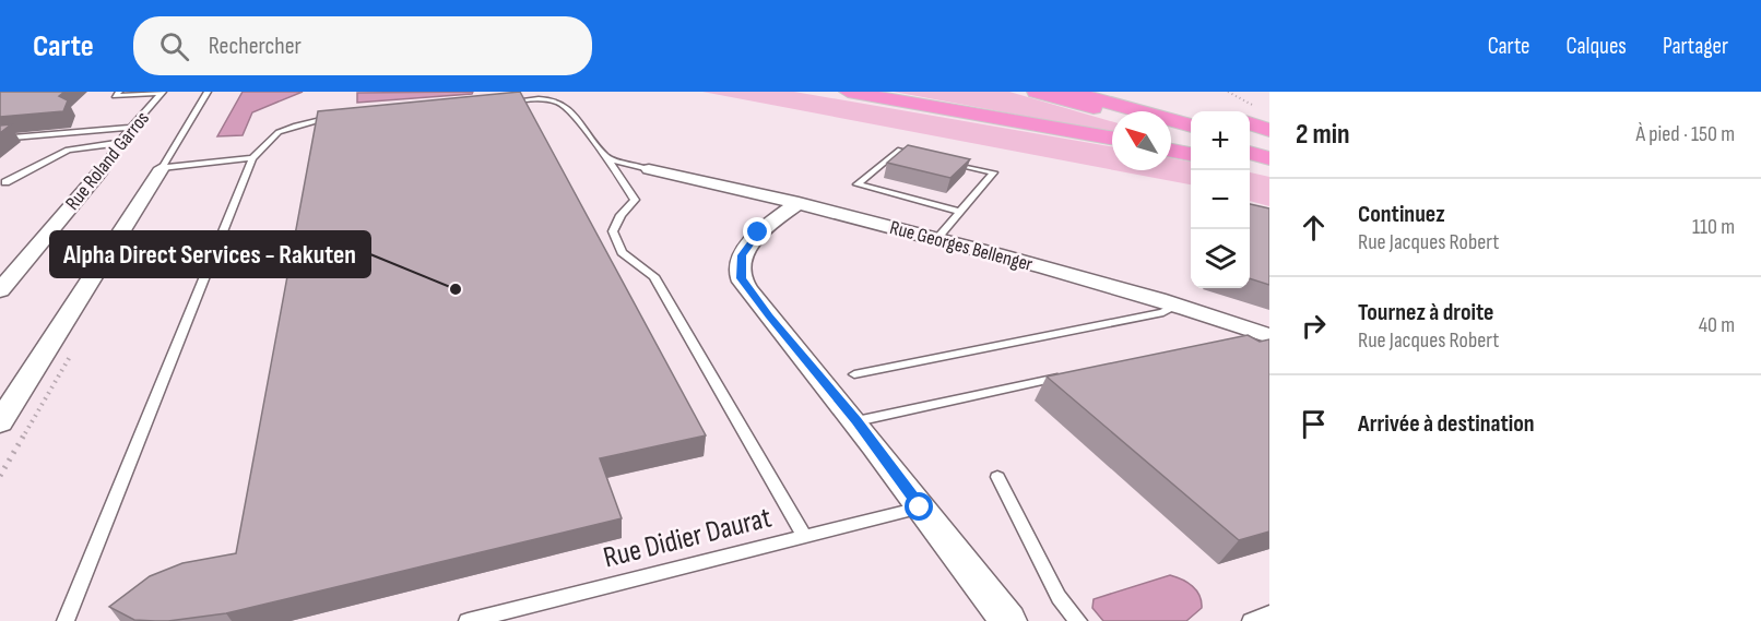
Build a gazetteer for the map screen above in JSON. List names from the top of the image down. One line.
{"streets":{"street":["Rue Roland Garros","Rue Georges Bellenger"],"lane":["Rue Didier Daurat"]},"places":["Alpha Direct Services - Rakuten"],"north":"top left","page":{"header":"Carte","search":"Rechercher","nav":["Carte","Calques","Partager"],"heading":["2 min","À pied · 150 m"],"map_buttons":["+","−"],"list":[["Continuez","Rue Jacques Robert","110 m"],["Tournez à droite","Rue Jacques Robert","40 m"],"Arrivée à destination"]}}
